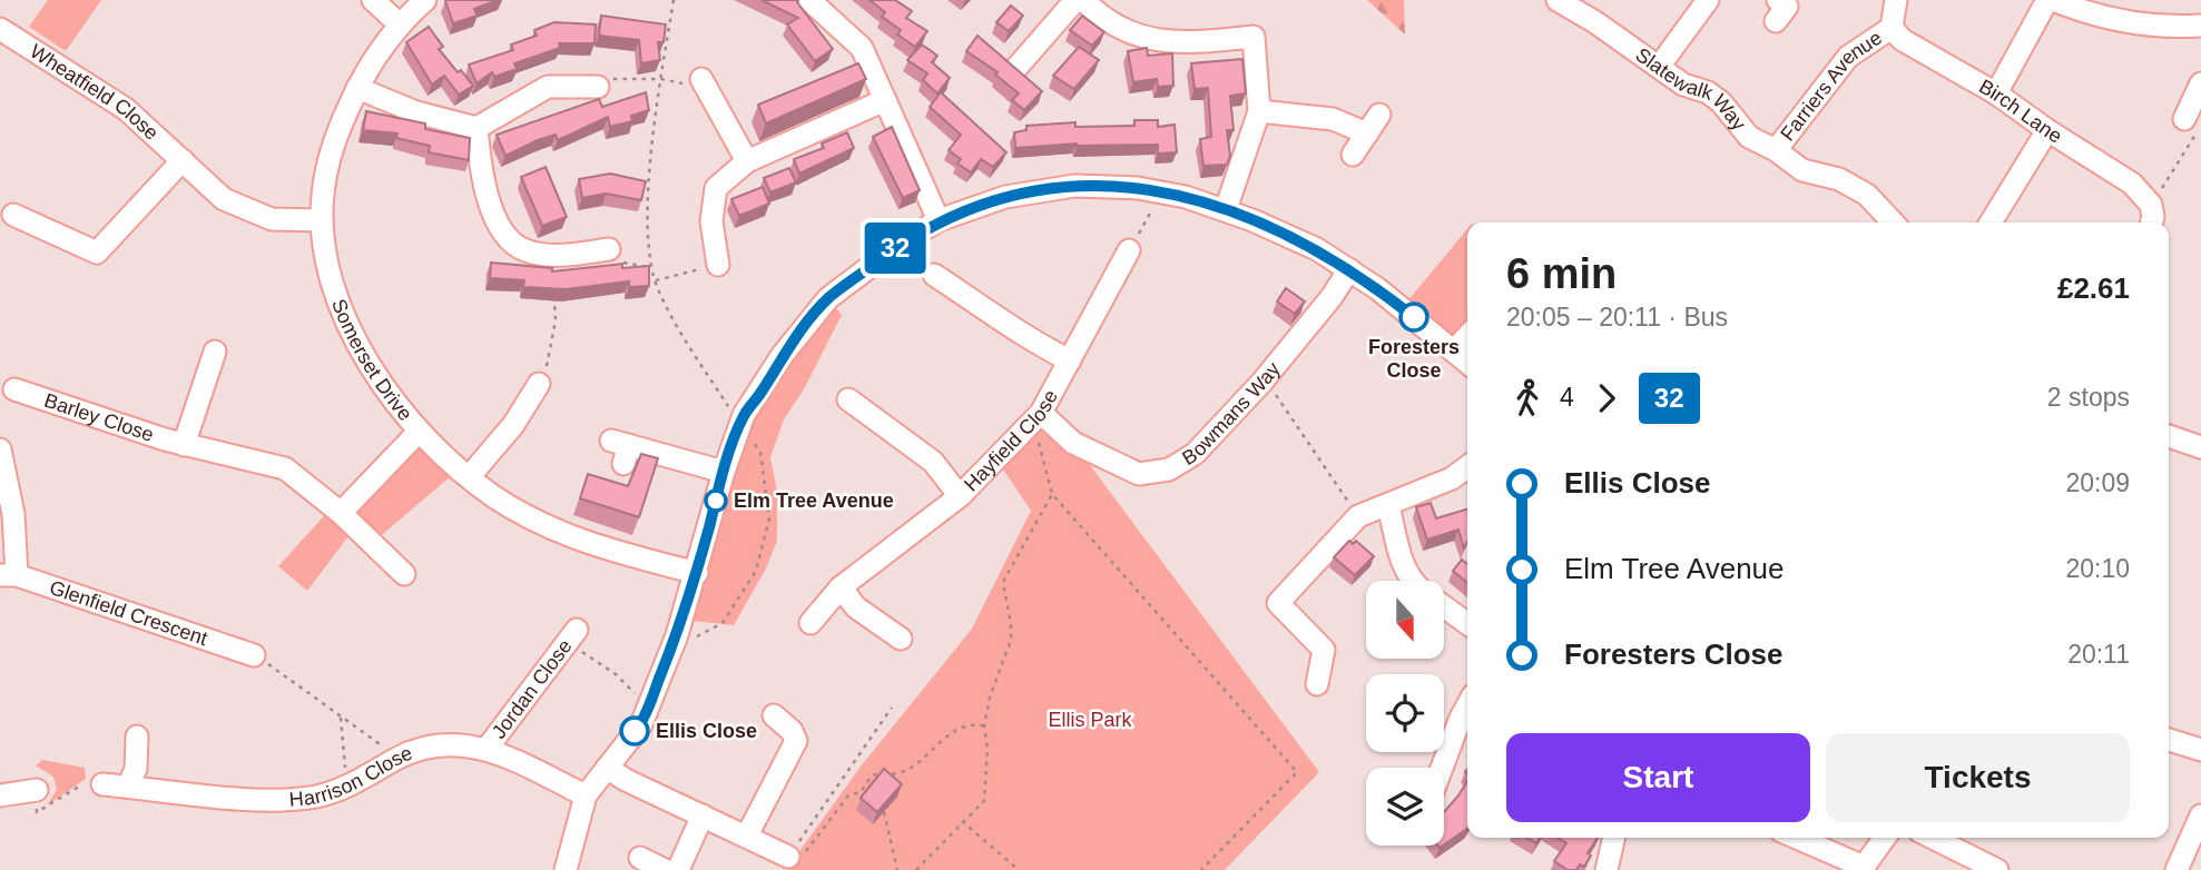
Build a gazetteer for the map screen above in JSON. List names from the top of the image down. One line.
{"streets":{"street":["Farriers Avenue","Slatewalk Way","Wheatfield Close","Birch Lane","Somerset Drive","Bowmans Way","Barley Close","Hayfield Close","Glenfield Crescent","Jordan Close","Harrison Close"]},"crossings":[["Farriers Avenue","Slatewalk Way"],["Farriers Avenue","Birch Lane"],["Wheatfield Close","Somerset Drive"],["Bowmans Way","Hayfield Close"],["Jordan Close","Harrison Close"]],"parks":["Ellis Park"],"places":["Foresters Close","Elm Tree Avenue","Ellis Close"],"lines":["bus line 32"],"north":"bottom","page":{"on_map":"32","heading":["6 min","20:05 – 20:11 · Bus","£2.61"],"legs":["4","32","2 stops"],"list":[{"name":"Ellis Close","value":"20:09"},{"name":"Elm Tree Avenue","value":"20:10"},{"name":"Foresters Close","value":"20:11"}],"buttons":["Start","Tickets"]}}
